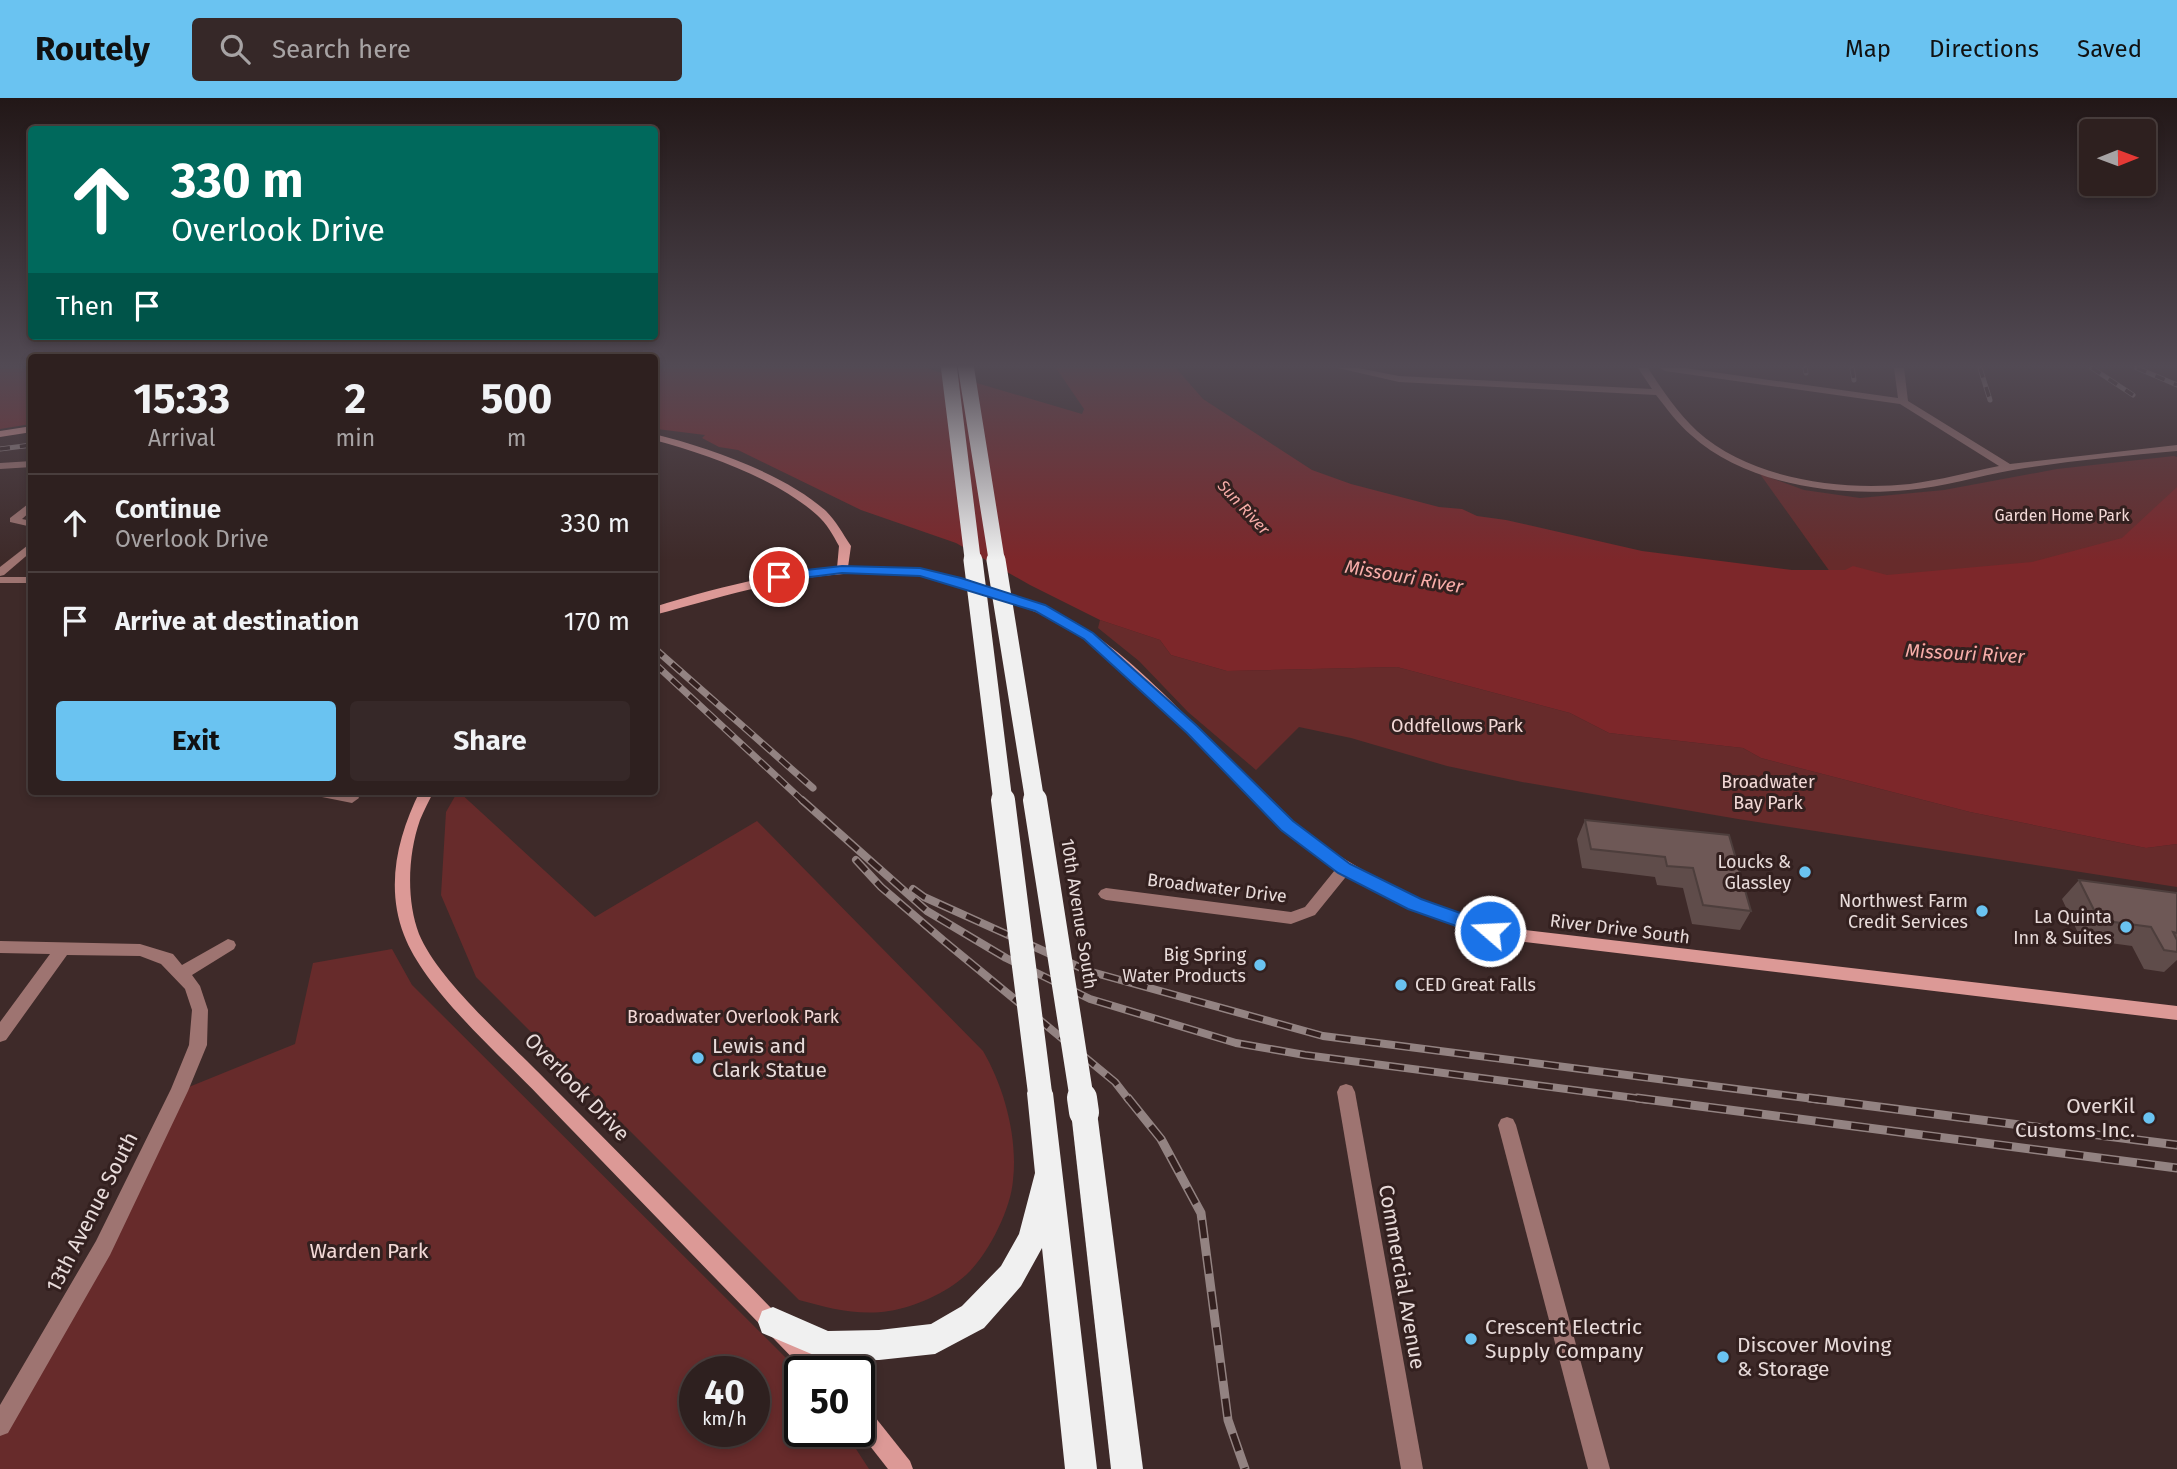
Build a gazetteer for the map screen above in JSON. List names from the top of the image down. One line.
{"streets":{"highway":["10th Avenue South"],"main road":["River Drive South","Overlook Drive"],"street":["Broadwater Drive","13th Avenue South","Commercial Avenue"]},"crossings":[["Broadwater Drive","River Drive South"]],"water":["Sun River","Missouri River"],"parks":["Garden Home Park","Oddfellows Park","Broadwater Bay Park","Broadwater Overlook Park","Warden Park"],"places":["Loucks & Glassley","Northwest Farm Credit Services","La Quinta Inn & Suites","Big Spring Water Products","CED Great Falls","Lewis and Clark Statue","OverKil Customs Inc.","Crescent Electric Supply Company","Discover Moving & Storage"],"north":"right","page":{"header":"Routely","search":"Search here","nav":["Map","Directions","Saved"],"turn":["330 m","Overlook Drive"],"then":"Then","eta":["15:33","Arrival","2","min","500","m"],"list":[{"name":"Continue","note":"Overlook Drive","value":"330 m"},{"name":"Arrive at destination","value":"170 m"}],"buttons":["Exit","Share"],"speed":"40 km/h","limit":"50"}}
